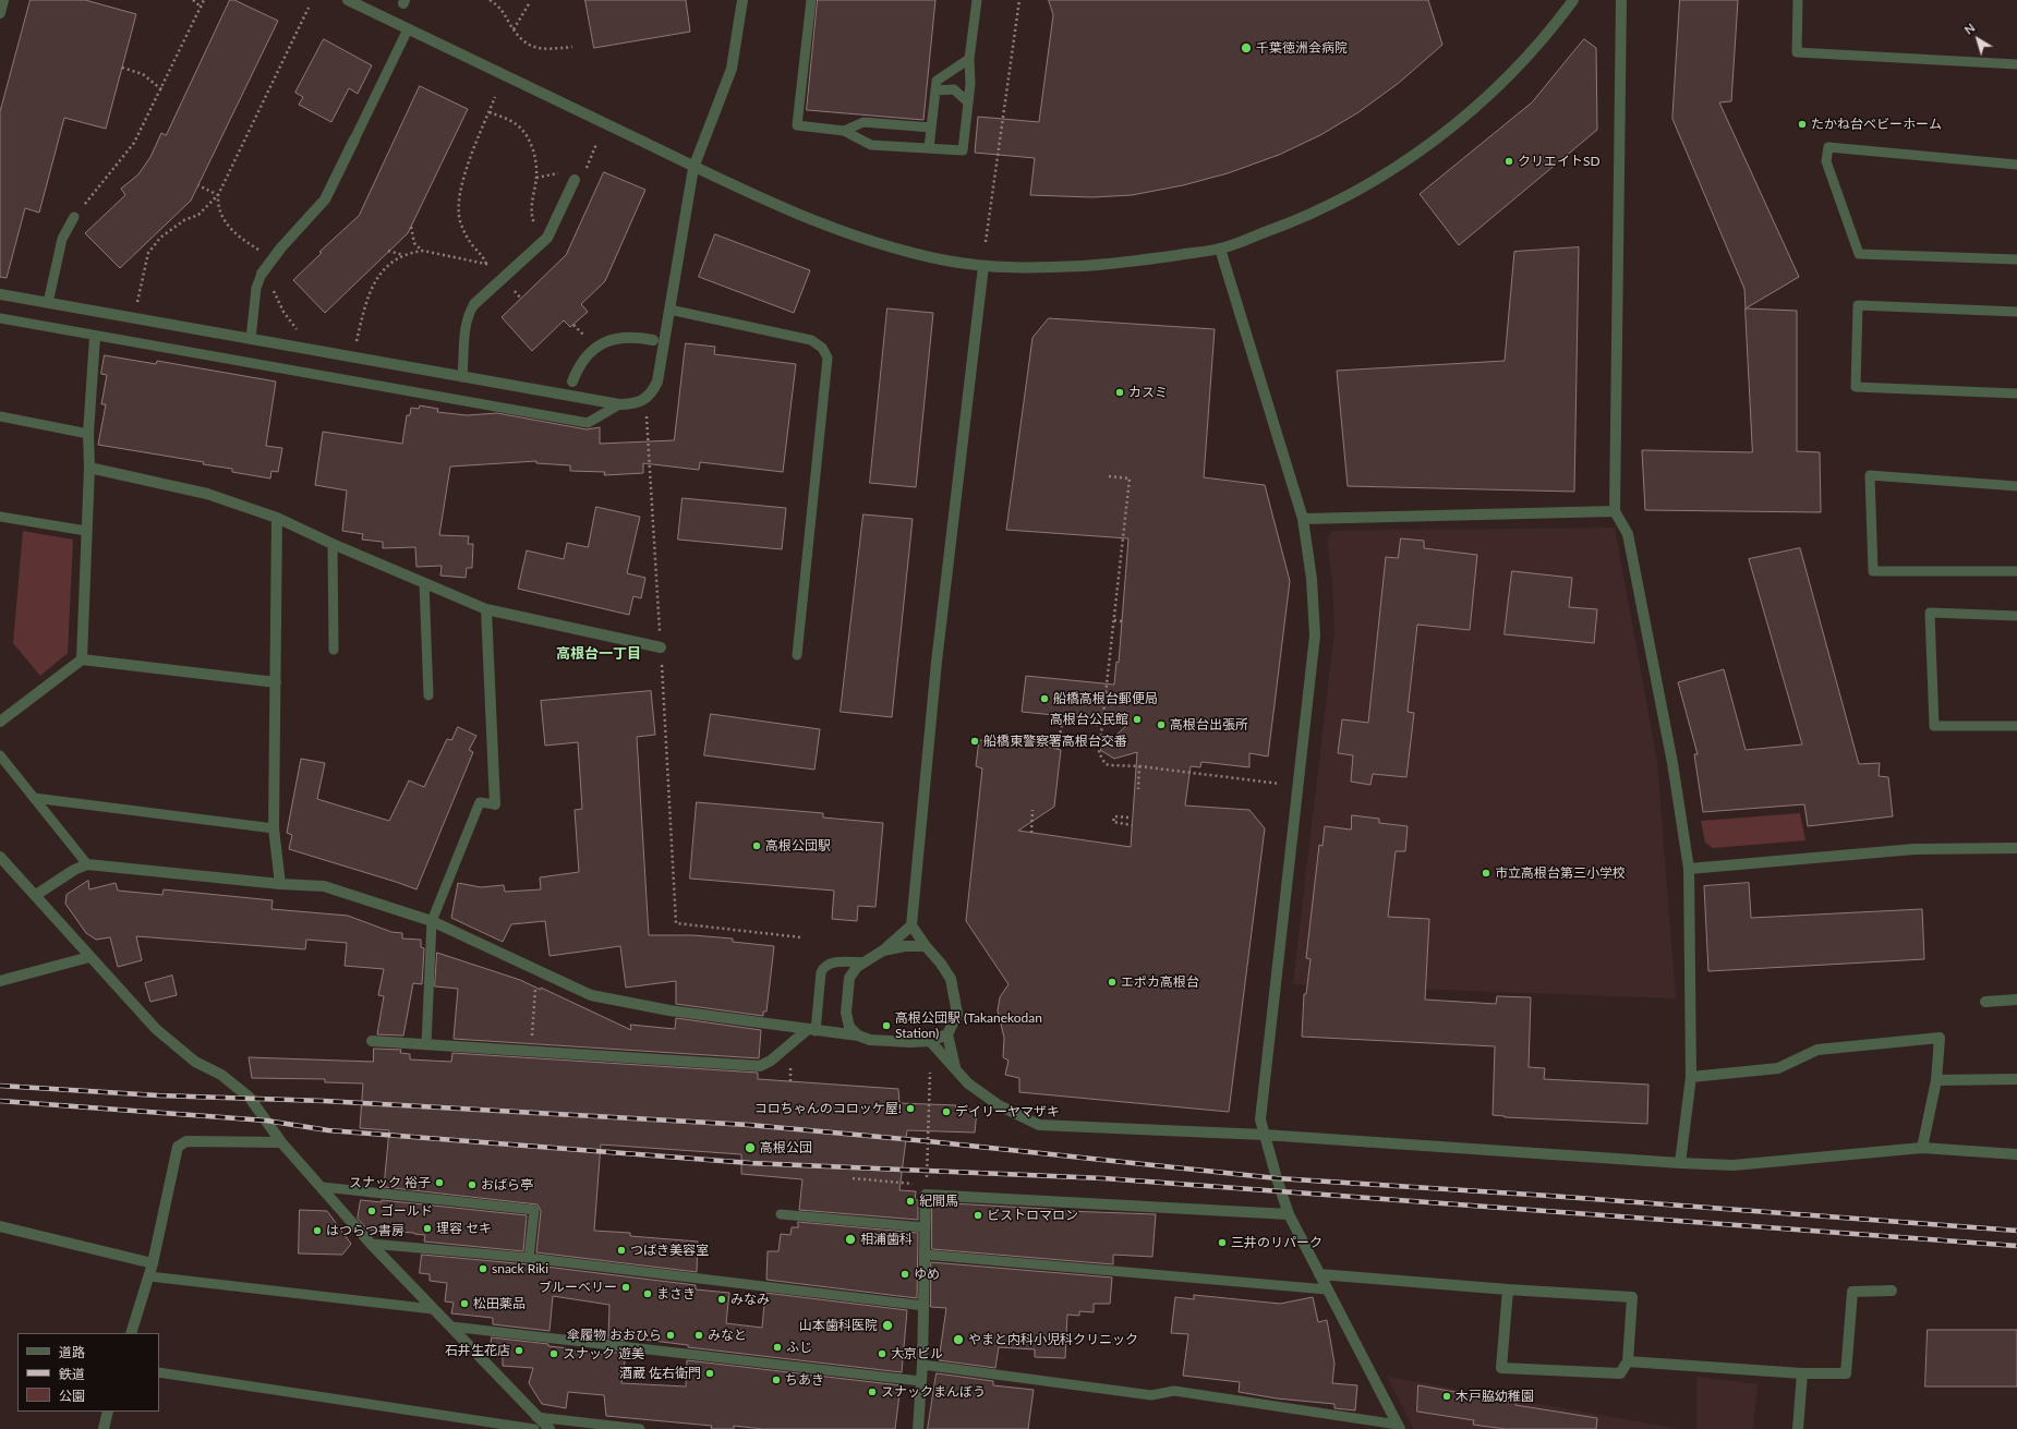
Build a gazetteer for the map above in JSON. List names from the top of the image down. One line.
{"districts":["高根台一丁目"],"places":["千葉徳洲会病院","たかね台ベビーホーム","クリエイトSD","カスミ","船橋高根台郵便局","高根台公民館","高根台出張所","船橋東警察署高根台交番","高根公団駅","市立高根台第三小学校","エポカ高根台","高根公団駅 (Takanekodan Station)","コロちゃんのコロッケ屋!","デイリーヤマザキ","高根公団","スナック 裕子","おばら亭","紀間馬","ゴールド","ビストロマロン","理容 セキ","はつらつ書房","相浦歯科","三井のリパーク","つばき美容室","snack Riki","ゆめ","ブルーベリー","まさき","みなみ","松田薬品","山本歯科医院","傘履物 おおひら","みなと","やまと内科小児科クリニック","ふじ","石井生花店","スナック 遊美","大京ビル","酒蔵 佐右衛門","ちあき","スナックまんぼう","木戸脇幼稚園"],"legend":["道路","鉄道","公園"],"north":"top left"}
